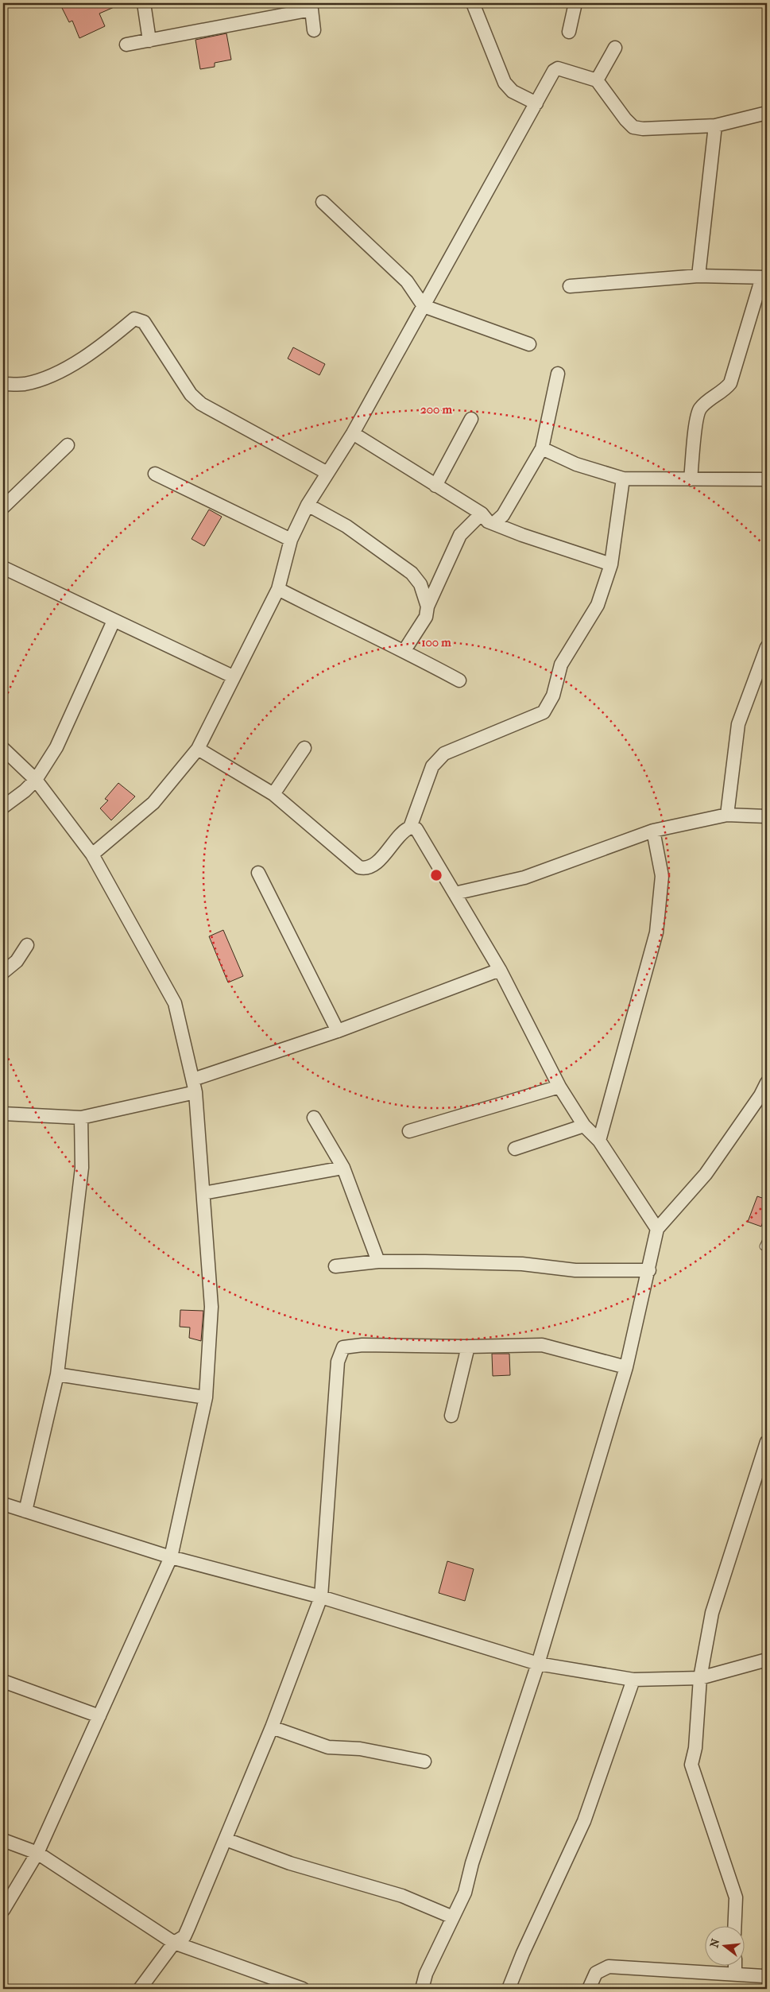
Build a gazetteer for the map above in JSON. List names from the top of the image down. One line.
{"north":"left","rings":["200 m","100 m"]}
